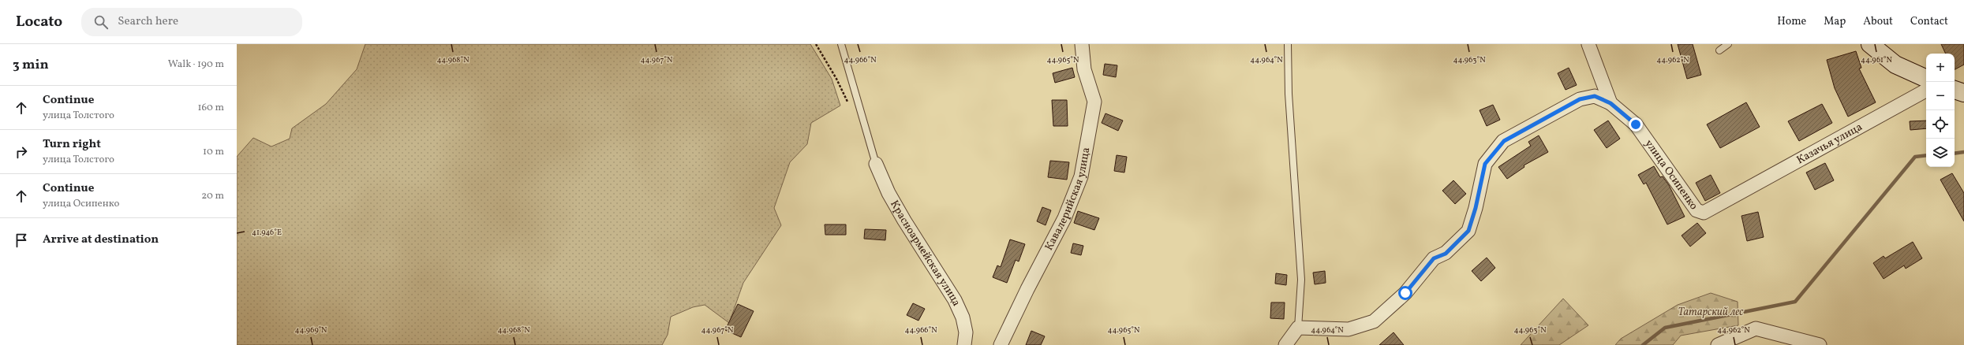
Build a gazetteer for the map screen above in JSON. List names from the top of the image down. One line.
{"streets":{"street":["Казачья улица","улица Осипенко","Кавалерийская улица","Красноармейская улица"]},"crossings":[["Казачья улица","улица Осипенко"]],"parks":["Татарский лес"],"page":{"header":"Locato","search":"Search here","nav":["Home","Map","About","Contact"],"heading":["3 min","Walk · 190 m"],"map_buttons":["+","−"],"list":[["Continue","улица Толстого","160 m"],["Turn right","улица Толстого","10 m"],["Continue","улица Осипенко","20 m"],"Arrive at destination"]},"coordinates":["44.968°N","44.967°N","44.966°N","44.965°N","44.964°N","44.963°N","44.962°N","44.961°N","41.946°E","44.969°N"]}
